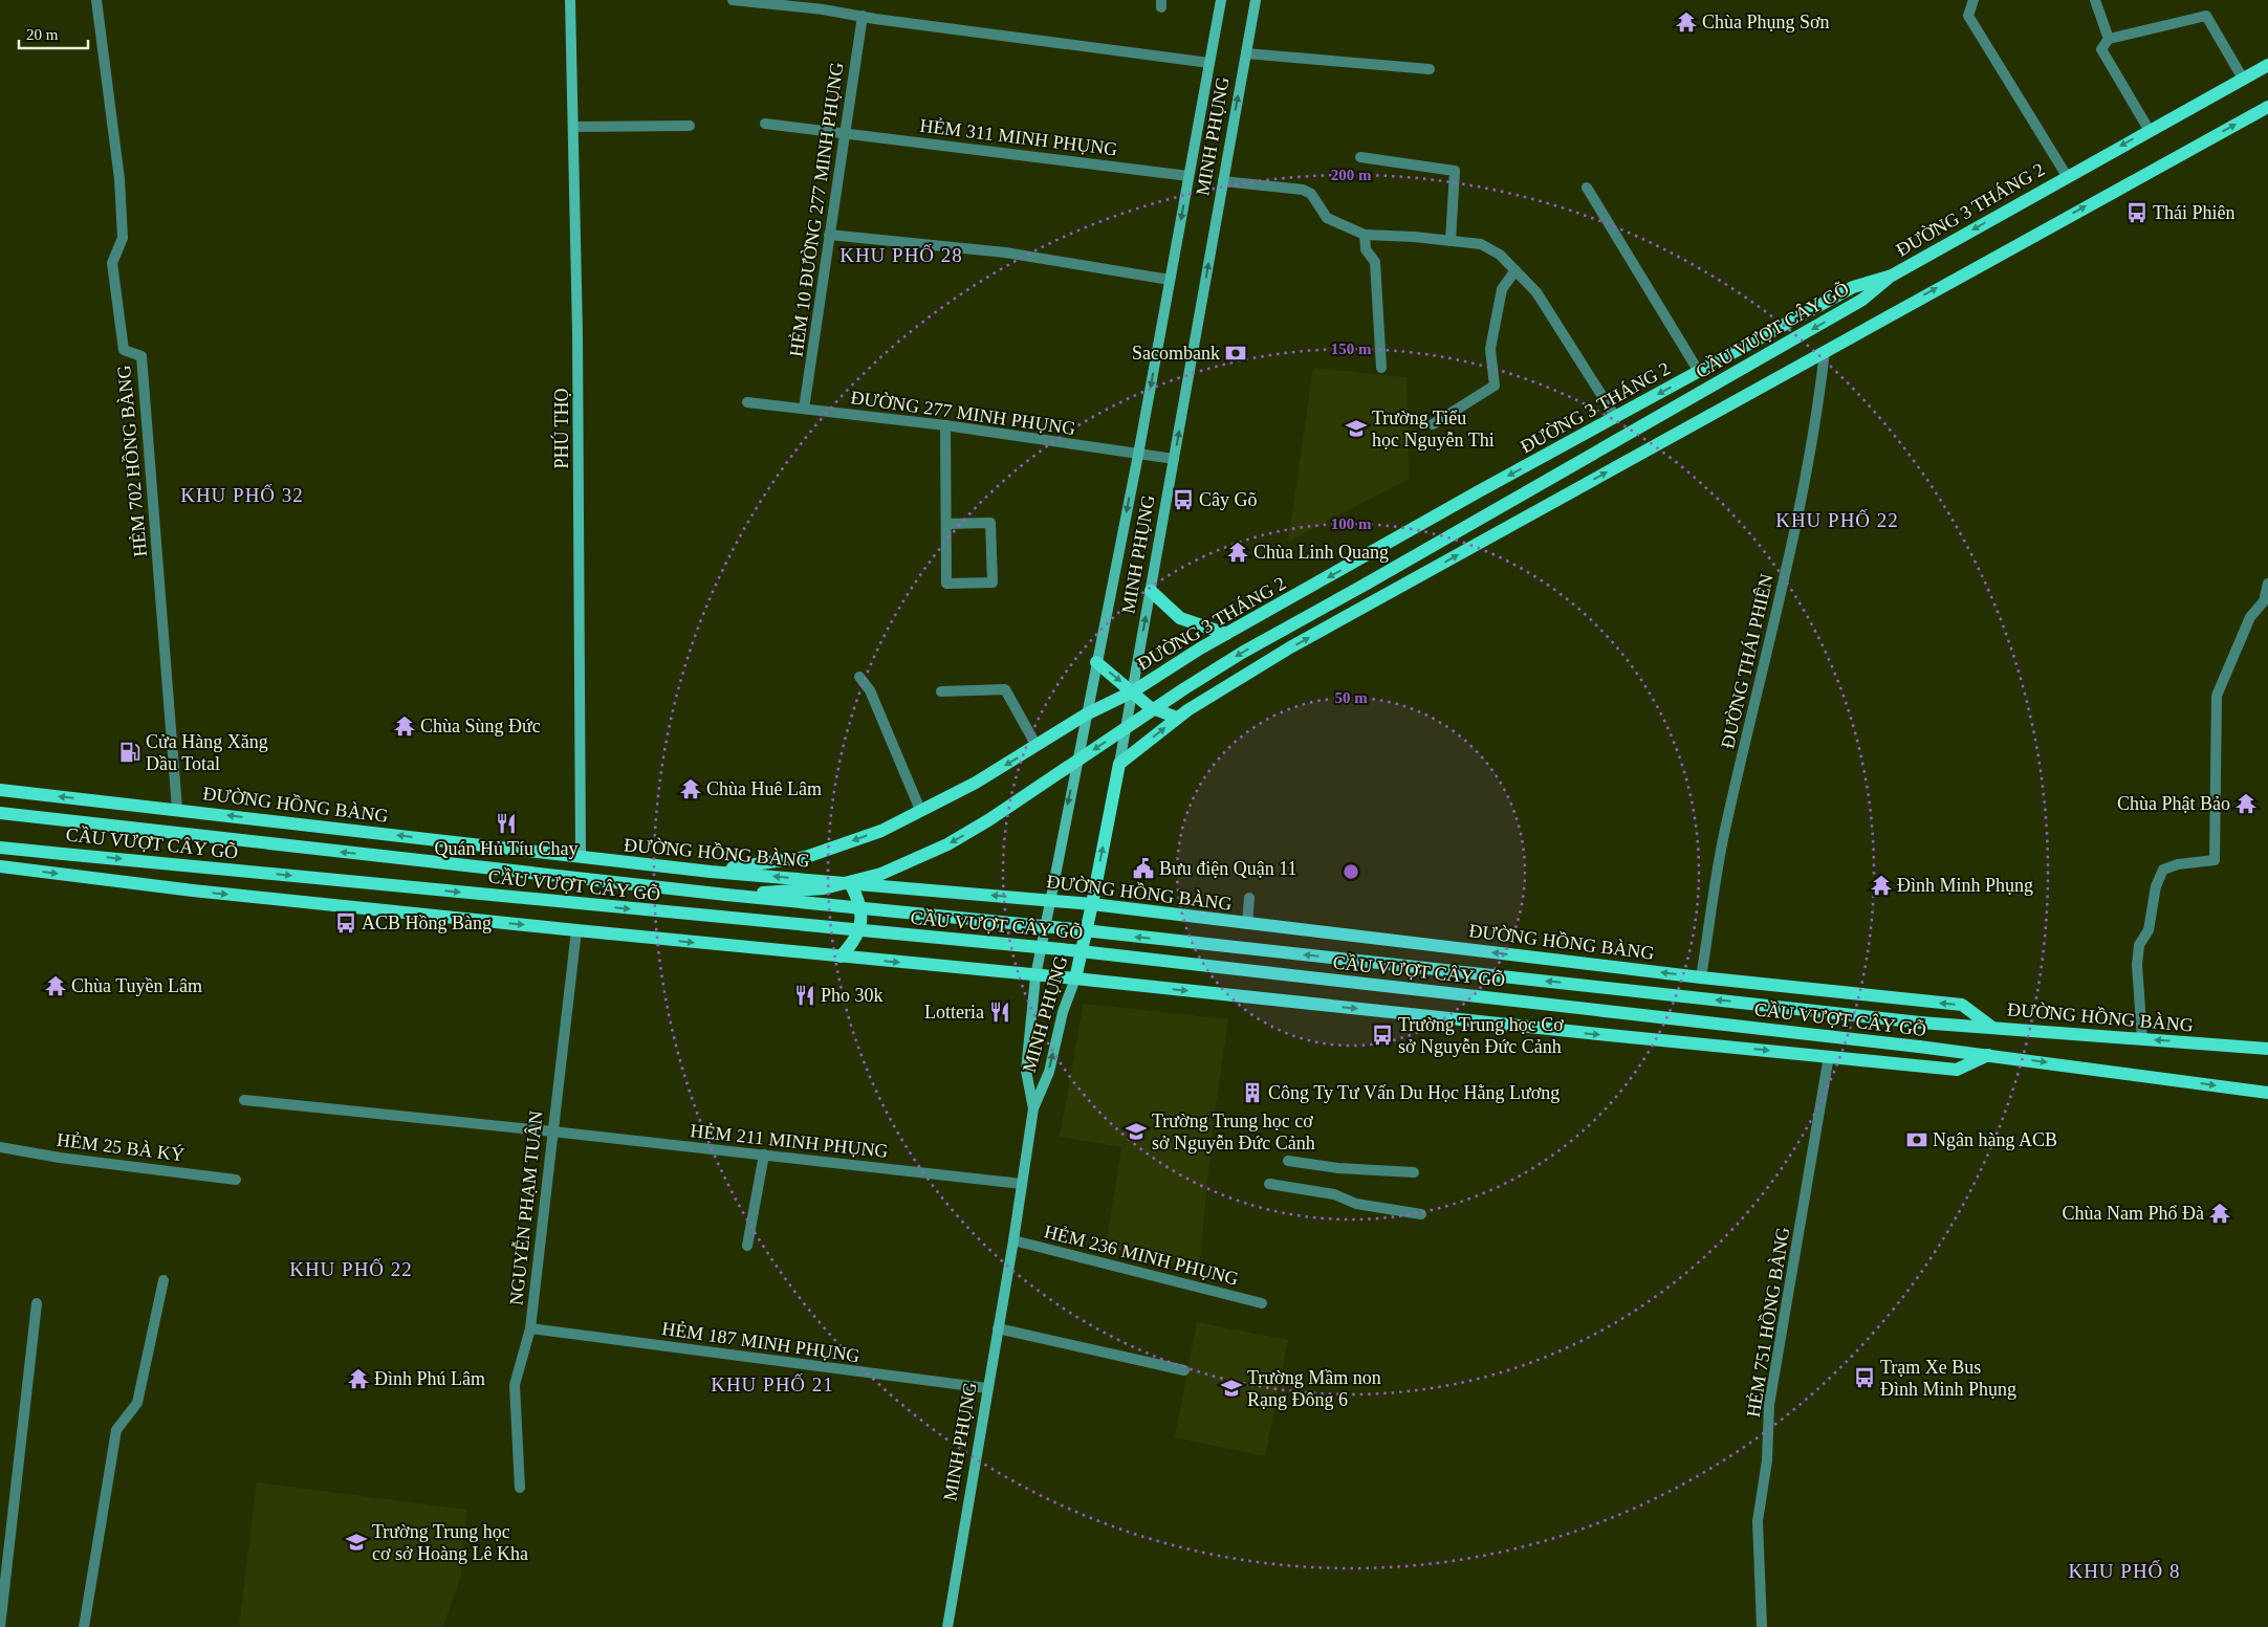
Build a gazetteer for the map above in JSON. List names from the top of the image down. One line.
{"streets":{"main road":["MINH PHỤNG","ĐƯỜNG 3 THÁNG 2","CẦU VƯỢT CÂY GÕ","PHÚ THỌ","ĐƯỜNG HỒNG BÀNG"],"street":["HẺM 311 MINH PHỤNG","HẺM 10 ĐƯỜNG 277 MINH PHỤNG","ĐƯỜNG 277 MINH PHỤNG","HẺM 702 HỒNG BÀNG","ĐƯỜNG THÁI PHIÊN","HẺM 211 MINH PHỤNG","HẺM 25 BÀ KÝ","NGUYỄN PHẠM TUÂN","HẺM 236 MINH PHỤNG","HẺM 751 HỒNG BÀNG","HẺM 187 MINH PHỤNG"]},"crossings":[["MINH PHỤNG","HẺM 311 MINH PHỤNG"],["MINH PHỤNG","ĐƯỜNG 3 THÁNG 2"],["MINH PHỤNG","ĐƯỜNG 277 MINH PHỤNG"],["MINH PHỤNG","ĐƯỜNG HỒNG BÀNG"],["MINH PHỤNG","HẺM 211 MINH PHỤNG"],["MINH PHỤNG","HẺM 236 MINH PHỤNG"],["MINH PHỤNG","HẺM 187 MINH PHỤNG"],["HẺM 311 MINH PHỤNG","HẺM 10 ĐƯỜNG 277 MINH PHỤNG"],["HẺM 10 ĐƯỜNG 277 MINH PHỤNG","ĐƯỜNG 277 MINH PHỤNG"],["ĐƯỜNG 3 THÁNG 2","CẦU VƯỢT CÂY GÕ"],["ĐƯỜNG 3 THÁNG 2","ĐƯỜNG HỒNG BÀNG"],["CẦU VƯỢT CÂY GÕ","ĐƯỜNG HỒNG BÀNG"],["PHÚ THỌ","ĐƯỜNG HỒNG BÀNG"],["HẺM 702 HỒNG BÀNG","ĐƯỜNG HỒNG BÀNG"],["ĐƯỜNG THÁI PHIÊN","ĐƯỜNG HỒNG BÀNG"],["HẺM 211 MINH PHỤNG","NGUYỄN PHẠM TUÂN"],["NGUYỄN PHẠM TUÂN","HẺM 187 MINH PHỤNG"]],"districts":["KHU PHỐ 28","KHU PHỐ 32","KHU PHỐ 22","KHU PHỐ 22","KHU PHỐ 21","KHU PHỐ 8"],"places":{"temple":["Chùa Phụng Sơn","Chùa Linh Quang","Chùa Sùng Đức","Chùa Huê Lâm","Chùa Phật Bảo","Đình Minh Phụng","Chùa Tuyền Lâm","Chùa Nam Phổ Đà","Đình Phú Lâm"],"bus stop":["Thái Phiên","Cây Gõ","ACB Hồng Bàng","Trường Trung học Cơ sở Nguyễn Đức Cảnh","Trạm Xe Bus Đình Minh Phụng"],"bank":["Sacombank","Ngân hàng ACB"],"school or university":["Trường Tiểu học Nguyễn Thi","Trường Trung học cơ sở Nguyễn Đức Cảnh","Trường Mầm non Rạng Đông 6","Trường Trung học cơ sở Hoàng Lê Kha"],"fuel station":["Cửa Hàng Xăng Dầu Total"],"restaurant":["Quán Hủ Tíu Chay","Pho 30k","Lotteria"],"public building":["Bưu điện Quận 11"],"building":["Công Ty Tư Vấn Du Học Hằng Lương"]},"scale_bar":"20 m","rings":["200 m","150 m","100 m","50 m"]}
